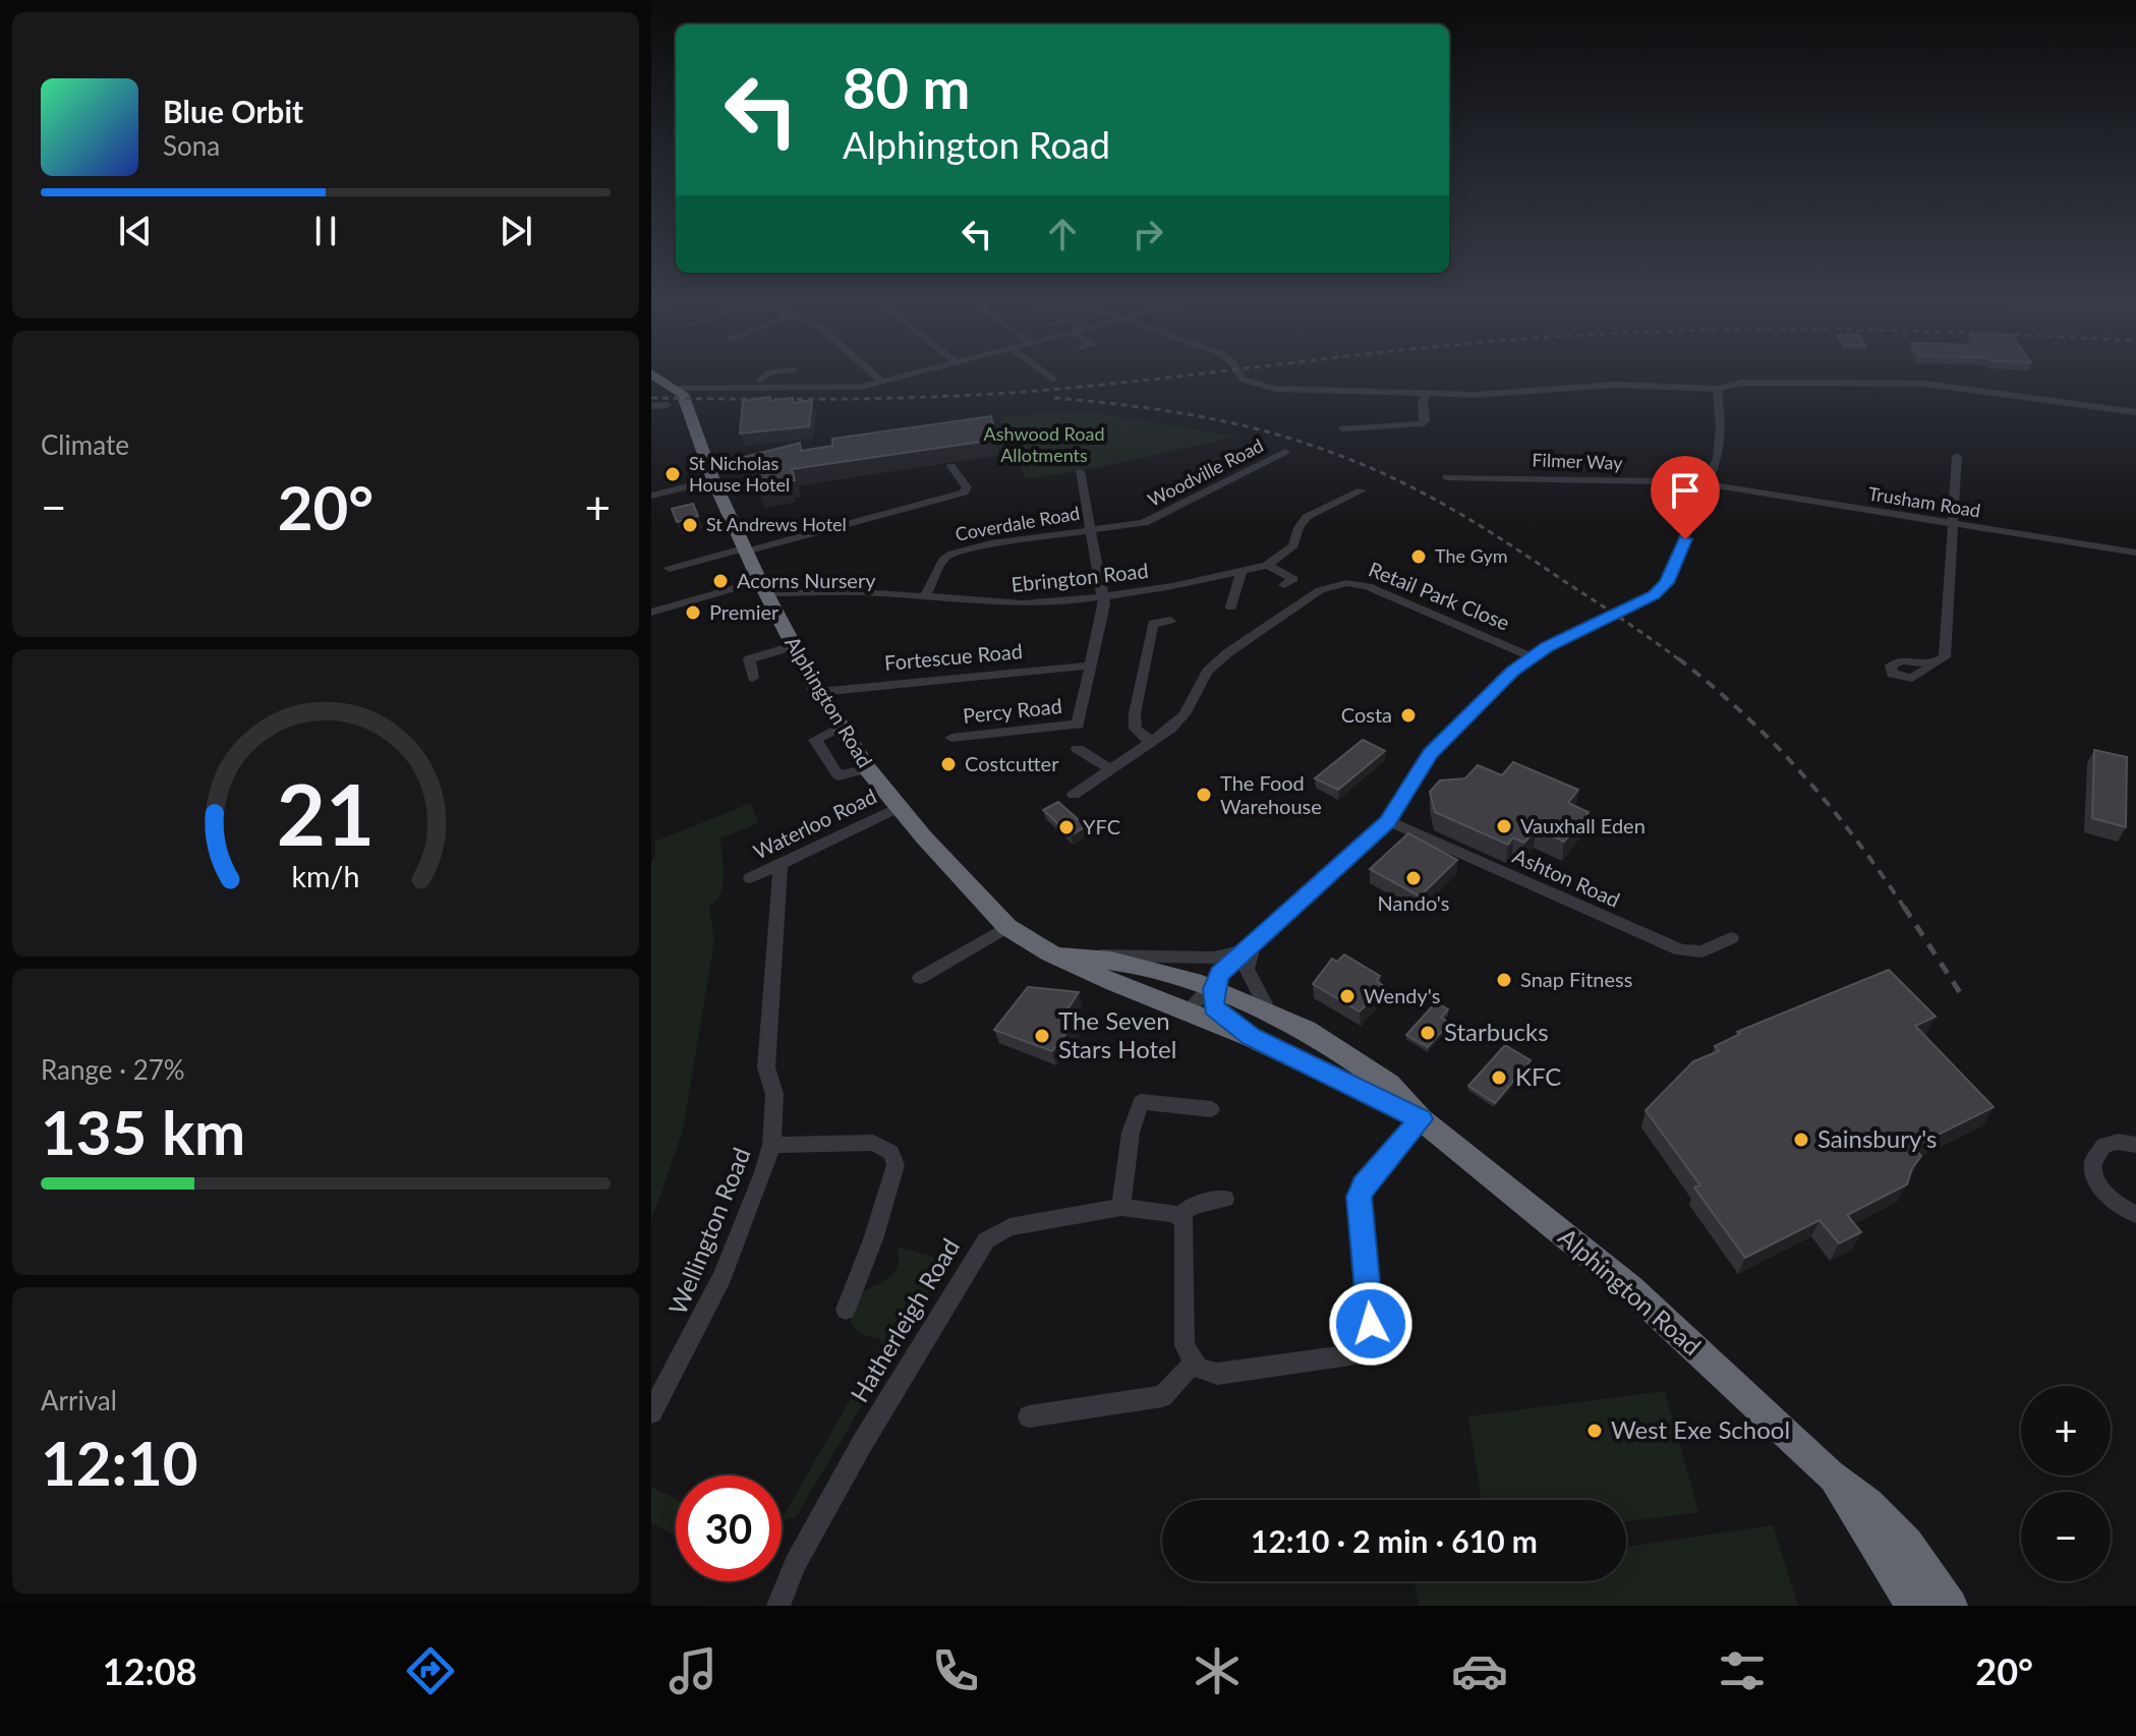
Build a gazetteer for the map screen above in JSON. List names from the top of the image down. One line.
{"streets":{"highway":["Alphington Road"],"street":["Filmer Way","Woodville Road","Trusham Road","Coverdale Road","Ebrington Road","Retail Park Close","Fortescue Road","Percy Road","Waterloo Road","Ashton Road","Wellington Road","Hatherleigh Road"]},"crossings":[["Filmer Way","Trusham Road"],["Woodville Road","Coverdale Road"],["Coverdale Road","Ebrington Road"],["Ebrington Road","Alphington Road"],["Fortescue Road","Alphington Road"],["Fortescue Road","Percy Road"],["Alphington Road","Waterloo Road"],["Waterloo Road","Wellington Road"]],"parks":["Ashwood Road Allotments"],"places":["St Nicholas House Hotel","St Andrews Hotel","The Gym","Acorns Nursery","Premier","Costa","Costcutter","The Food Warehouse","Vauxhall Eden","YFC","Nando's","Snap Fitness","Wendy's","Starbucks","The Seven Stars Hotel","KFC","Sainsbury's","West Exe School"],"page":{"turn":["80 m","Alphington Road"],"song":["Blue Orbit","Sona"],"tile":["Climate",["Range · 27%","135 km"],["Arrival","12:10"]],"heat":["−","20°","+"],"map_buttons":["+","−"],"limit":"30","trip":"12:10 · 2 min · 610 m","tabs":["12:08","20°"],"gauge":["21","km/h"]}}
